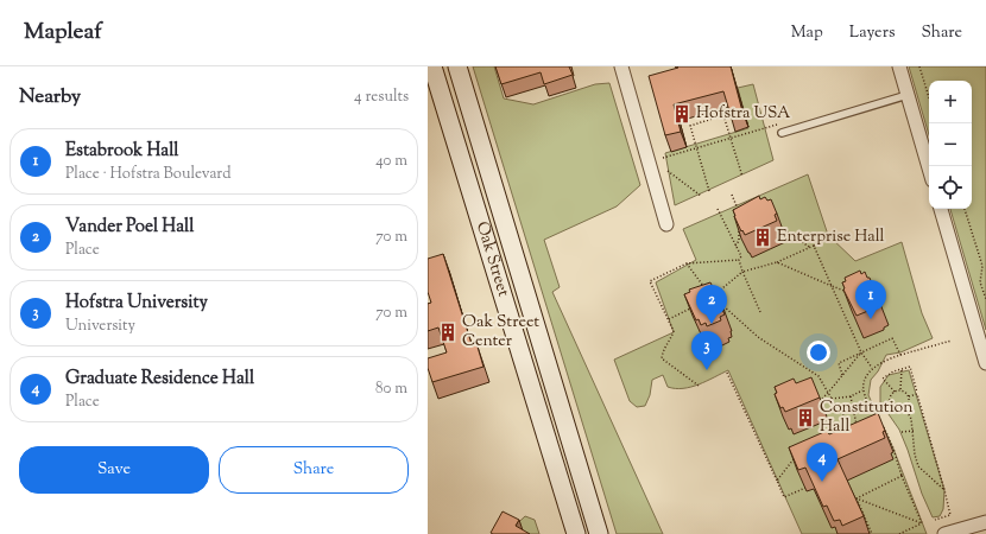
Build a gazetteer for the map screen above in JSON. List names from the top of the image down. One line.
{"streets":{"street":["Oak Street"]},"places":{"building":["Hofstra USA","Enterprise Hall","Oak Street Center","Constitution Hall"]},"page":{"header":"Mapleaf","nav":["Map","Layers","Share"],"heading":["Nearby","4 results"],"map_buttons":["+","−"],"list":[{"mark":"1","name":"Estabrook Hall","note":"Place · Hofstra Boulevard","value":"40 m"},{"mark":"2","name":"Vander Poel Hall","note":"Place","value":"70 m"},{"mark":"3","name":"Hofstra University","note":"University","value":"70 m"},{"mark":"4","name":"Graduate Residence Hall","note":"Place","value":"80 m"}],"pins":["1","2","3","4"],"buttons":["Save","Share"]}}
